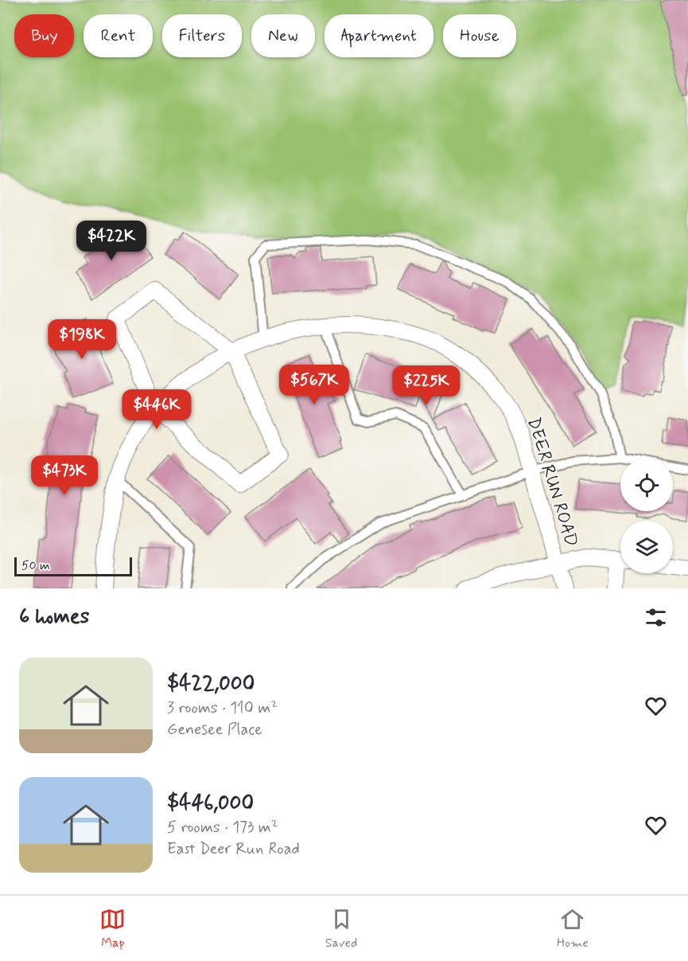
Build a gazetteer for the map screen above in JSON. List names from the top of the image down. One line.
{"streets":{"street":["DEER RUN ROAD"]},"scale_bar":"50 m","page":{"chip":["Buy","Rent","Filters","New","Apartment","House"],"price":["$422K","$198K","$567K","$225K","$446K","$473K"],"scale":"50 m","heading":"6 homes","list":[{"name":"$422,000","note":"3 rooms · 110 m² · Genesee Place"},{"name":"$446,000","note":"5 rooms · 173 m² · East Deer Run Road"}],"tabs":["Map","Saved","Home"]}}
